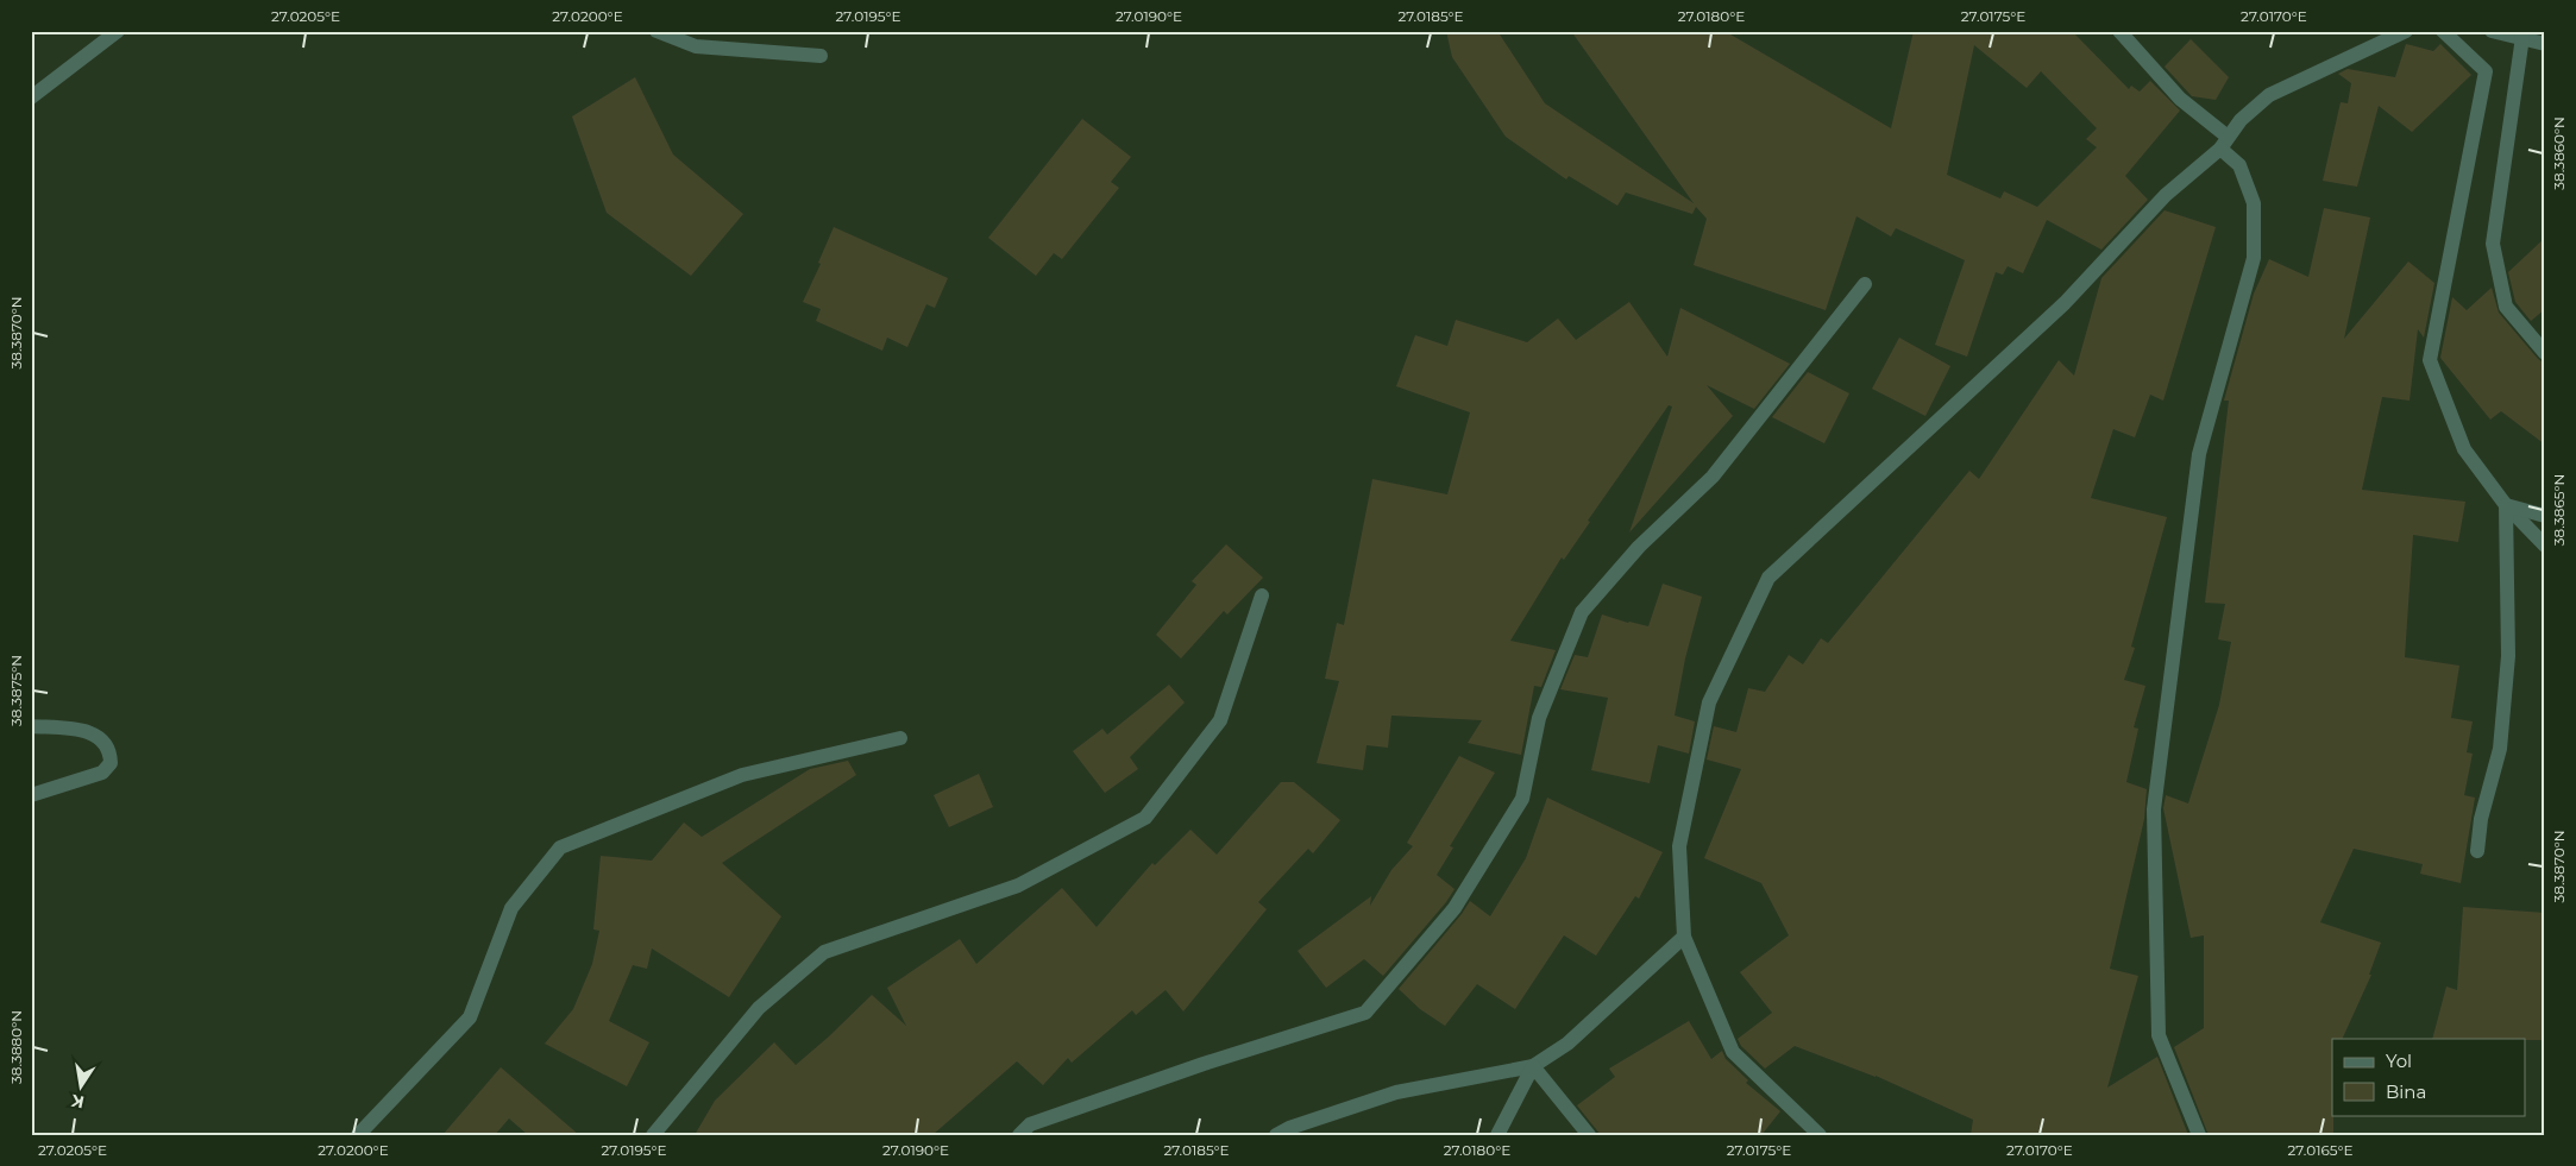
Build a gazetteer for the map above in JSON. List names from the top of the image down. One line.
{"legend":["Yol","Bina"],"north":"bottom","coordinates":["27.0205°E","27.0200°E","27.0195°E","27.0190°E","27.0185°E","27.0180°E","27.0175°E","27.0170°E","38.3860°N","38.3870°N","38.3865°N","38.3875°N","38.3880°N","27.0165°E"]}
